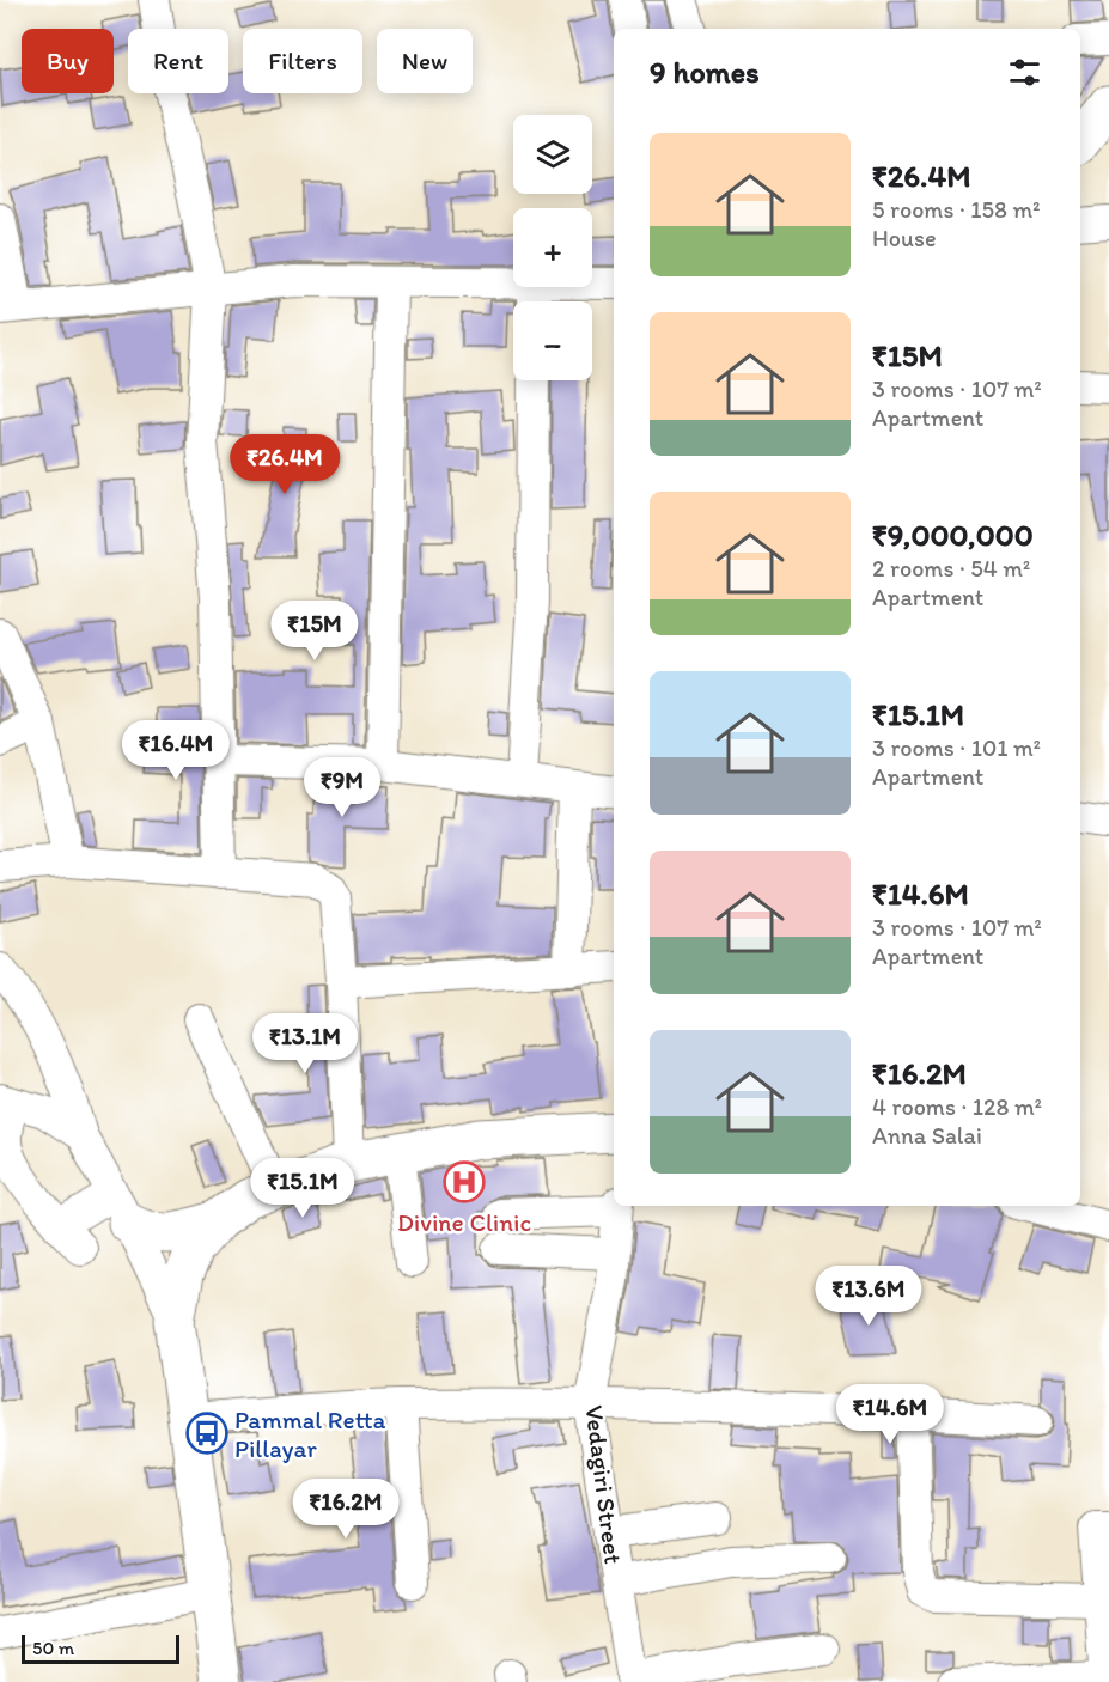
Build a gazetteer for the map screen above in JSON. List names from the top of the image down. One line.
{"streets":{"street":["Vedagiri Street"]},"places":{"hospital":["Divine Clinic"],"bus stop":["Pammal Retta Pillayar"]},"scale_bar":"50 m","page":{"chip":["Buy","Rent","Filters","New"],"heading":"9 homes","map_buttons":["+","−"],"list":[{"name":"₹26.4M","note":"5 rooms · 158 m² · House"},{"name":"₹15M","note":"3 rooms · 107 m² · Apartment"},{"name":"₹9,000,000","note":"2 rooms · 54 m² · Apartment"},{"name":"₹15.1M","note":"3 rooms · 101 m² · Apartment"},{"name":"₹14.6M","note":"3 rooms · 107 m² · Apartment"},{"name":"₹16.2M","note":"4 rooms · 128 m² · Anna Salai"}],"price":["₹26.4M","₹15M","₹16.4M","₹9M","₹13.1M","₹15.1M","₹13.6M","₹14.6M","₹16.2M"],"scale":"50 m"}}
